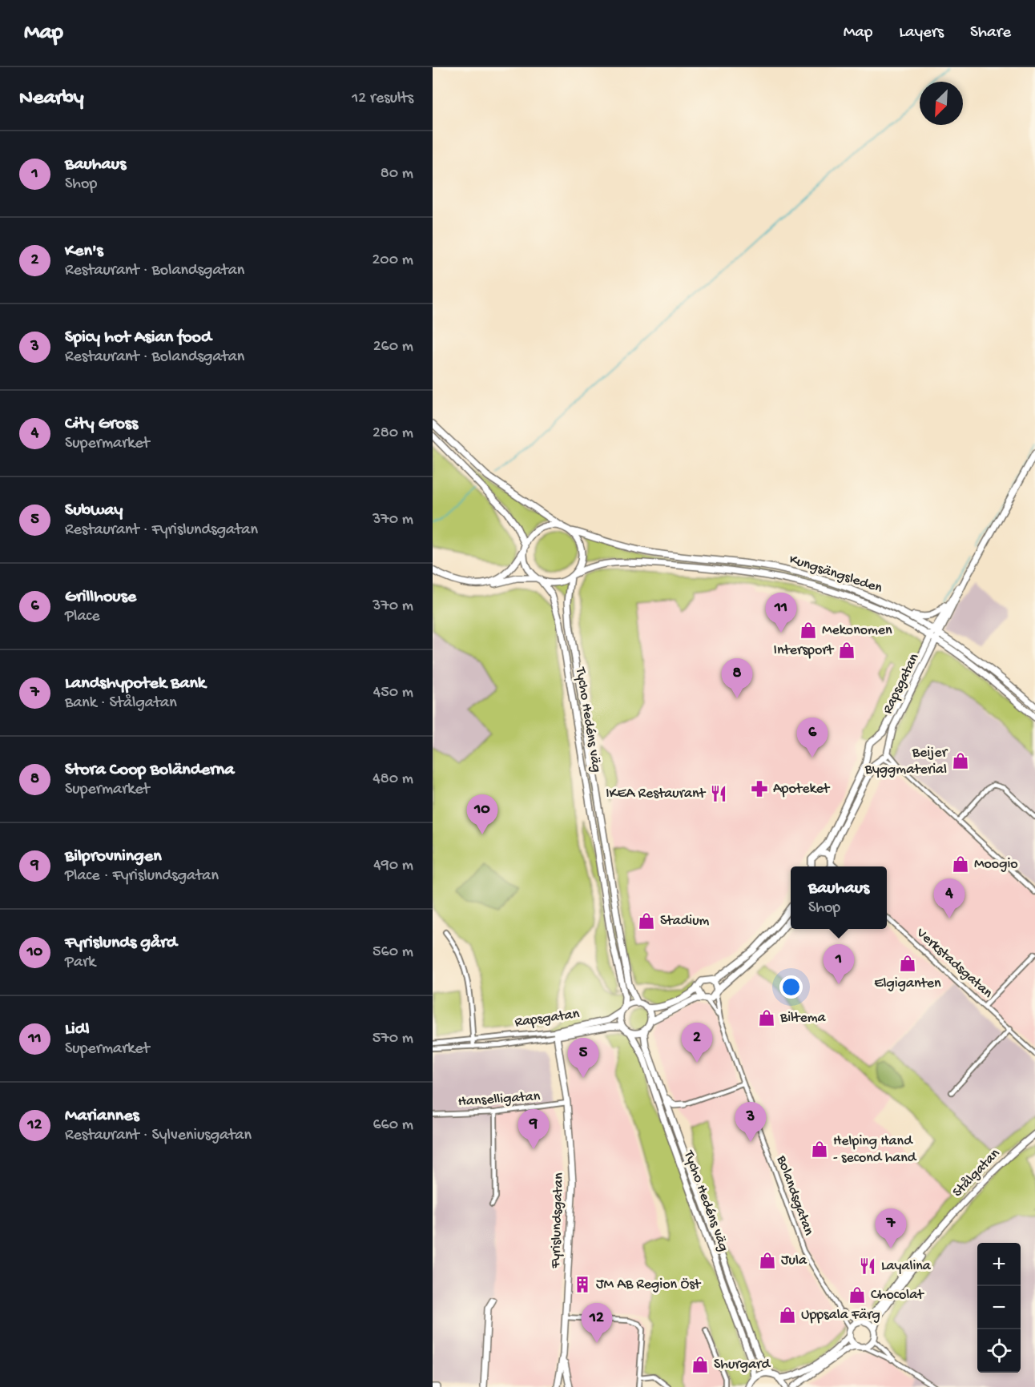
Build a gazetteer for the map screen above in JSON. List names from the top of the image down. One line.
{"streets":{"main road":["Kungsängsleden","Rapsgatan","Tycho Hedéns väg","Stålgatan","Fyrislundsgatan"],"street":["Verkstadsgatan","Hanselligatan","Bolandsgatan"]},"crossings":[["Kungsängsleden","Rapsgatan"],["Kungsängsleden","Tycho Hedéns väg"],["Rapsgatan","Tycho Hedéns väg"],["Rapsgatan","Fyrislundsgatan"],["Tycho Hedéns väg","Bolandsgatan"],["Hanselligatan","Fyrislundsgatan"],["Stålgatan","Bolandsgatan"]],"places":{"shop":["Mekonomen","Intersport","Beijer Byggmaterial","Moogio","Stadium","Elgiganten","Biltema","Helping Hand - second hand","Jula","Chocolat","Uppsala Färg","Shurgard"],"pharmacy":["Apoteket"],"restaurant":["IKEA Restaurant","Layalina"],"building":["JM AB Region Öst"]},"north":"bottom left","page":{"header":"Map","nav":["Map","Layers","Share"],"heading":["Nearby","12 results"],"list":[{"mark":"1","name":"Bauhaus","note":"Shop","value":"80 m"},{"mark":"2","name":"Ken's","note":"Restaurant · Bolandsgatan","value":"200 m"},{"mark":"3","name":"Spicy hot Asian food","note":"Restaurant · Bolandsgatan","value":"260 m"},{"mark":"4","name":"City Gross","note":"Supermarket","value":"280 m"},{"mark":"5","name":"Subway","note":"Restaurant · Fyrislundsgatan","value":"370 m"},{"mark":"6","name":"Grillhouse","note":"Place","value":"370 m"},{"mark":"7","name":"Landshypotek Bank","note":"Bank · Stålgatan","value":"450 m"},{"mark":"8","name":"Stora Coop Boländerna","note":"Supermarket","value":"480 m"},{"mark":"9","name":"Bilprovningen","note":"Place · Fyrislundsgatan","value":"490 m"},{"mark":"10","name":"Fyrislunds gård","note":"Park","value":"560 m"},{"mark":"11","name":"Lidl","note":"Supermarket","value":"570 m"},{"mark":"12","name":"Mariannes","note":"Restaurant · Sylveniusgatan","value":"660 m"}],"pins":["11","8","6","10","4","1","2","5","3","9","7","12"],"popup":["Bauhaus","Shop"],"map_buttons":["+","−"]}}
